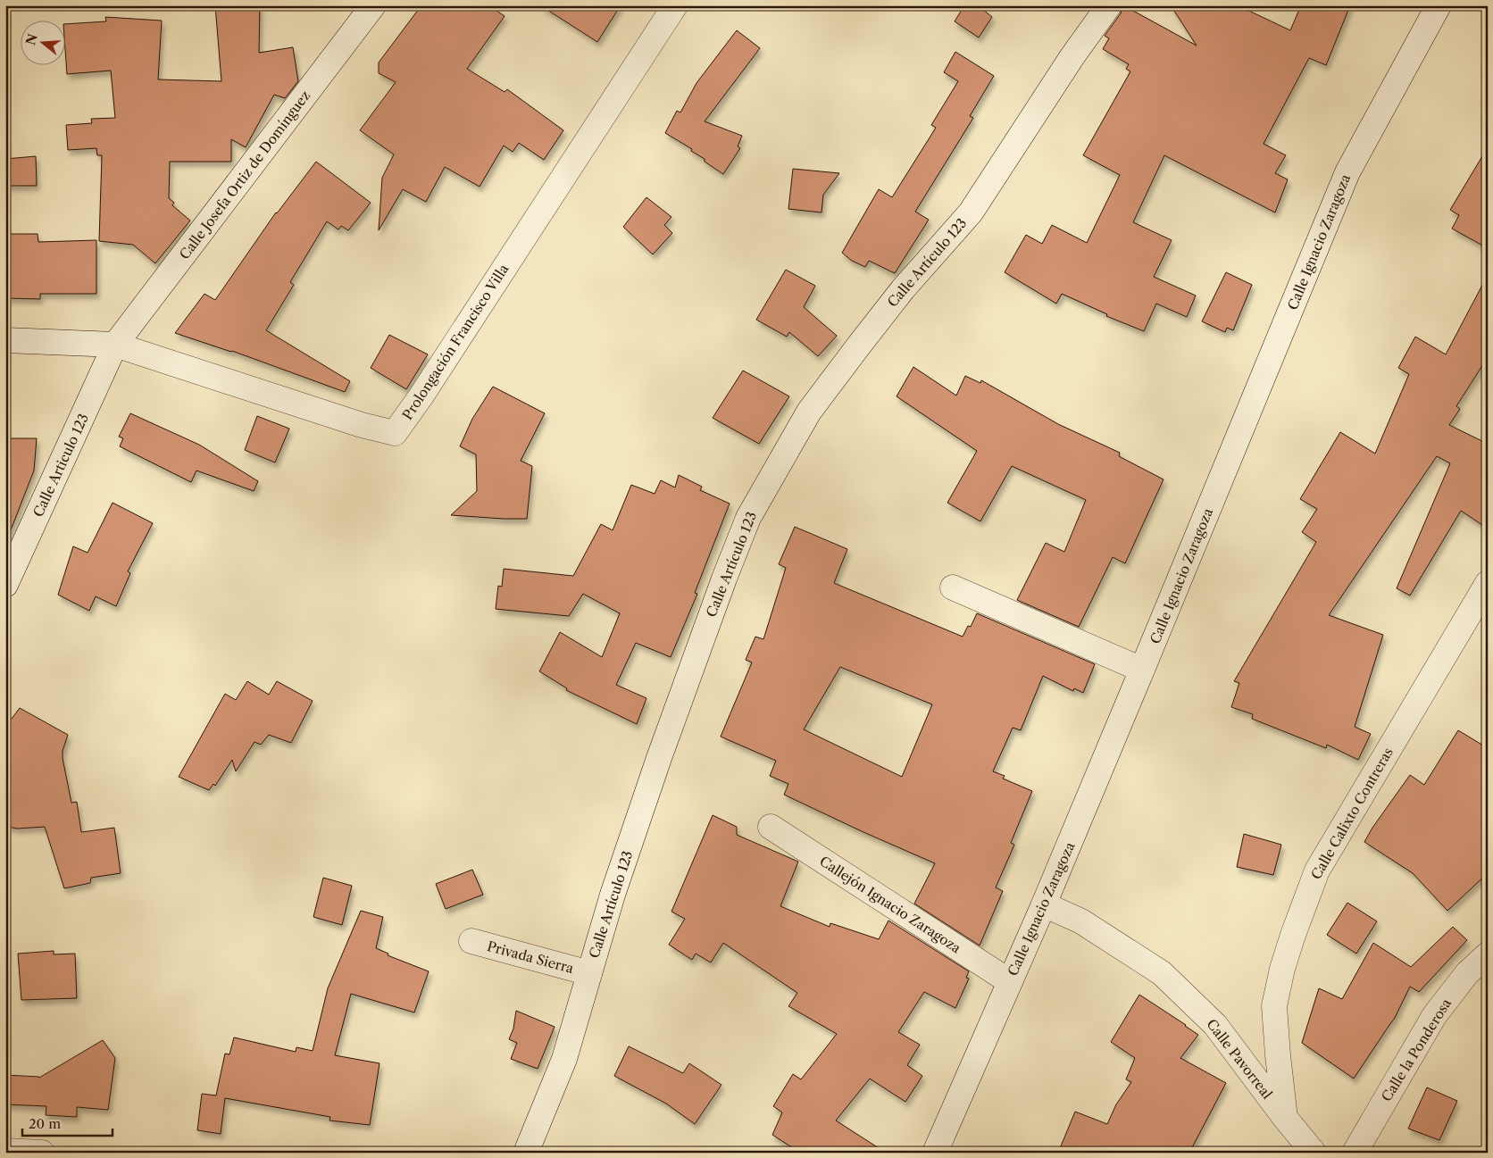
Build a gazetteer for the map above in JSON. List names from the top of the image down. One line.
{"streets":{"street":["Calle Josefa Ortiz de Domínguez","Calle Ignacio Zaragoza","Calle Artículo 123","Prolongación Francisco Villa","Calle Articulo 123","Calle Calixto Contreras","Callejón Ignacio Zaragoza","Privada Sierra","Calle la Ponderosa","Calle Pavorreal"]},"crossings":[["Calle Josefa Ortiz de Domínguez","Prolongación Francisco Villa"],["Calle Josefa Ortiz de Domínguez","Calle Articulo 123"],["Calle Ignacio Zaragoza","Callejón Ignacio Zaragoza"],["Calle Ignacio Zaragoza","Calle Pavorreal"],["Calle Artículo 123","Privada Sierra"],["Prolongación Francisco Villa","Calle Articulo 123"],["Calle Calixto Contreras","Calle Pavorreal"]],"scale_bar":"20 m","north":"left"}
